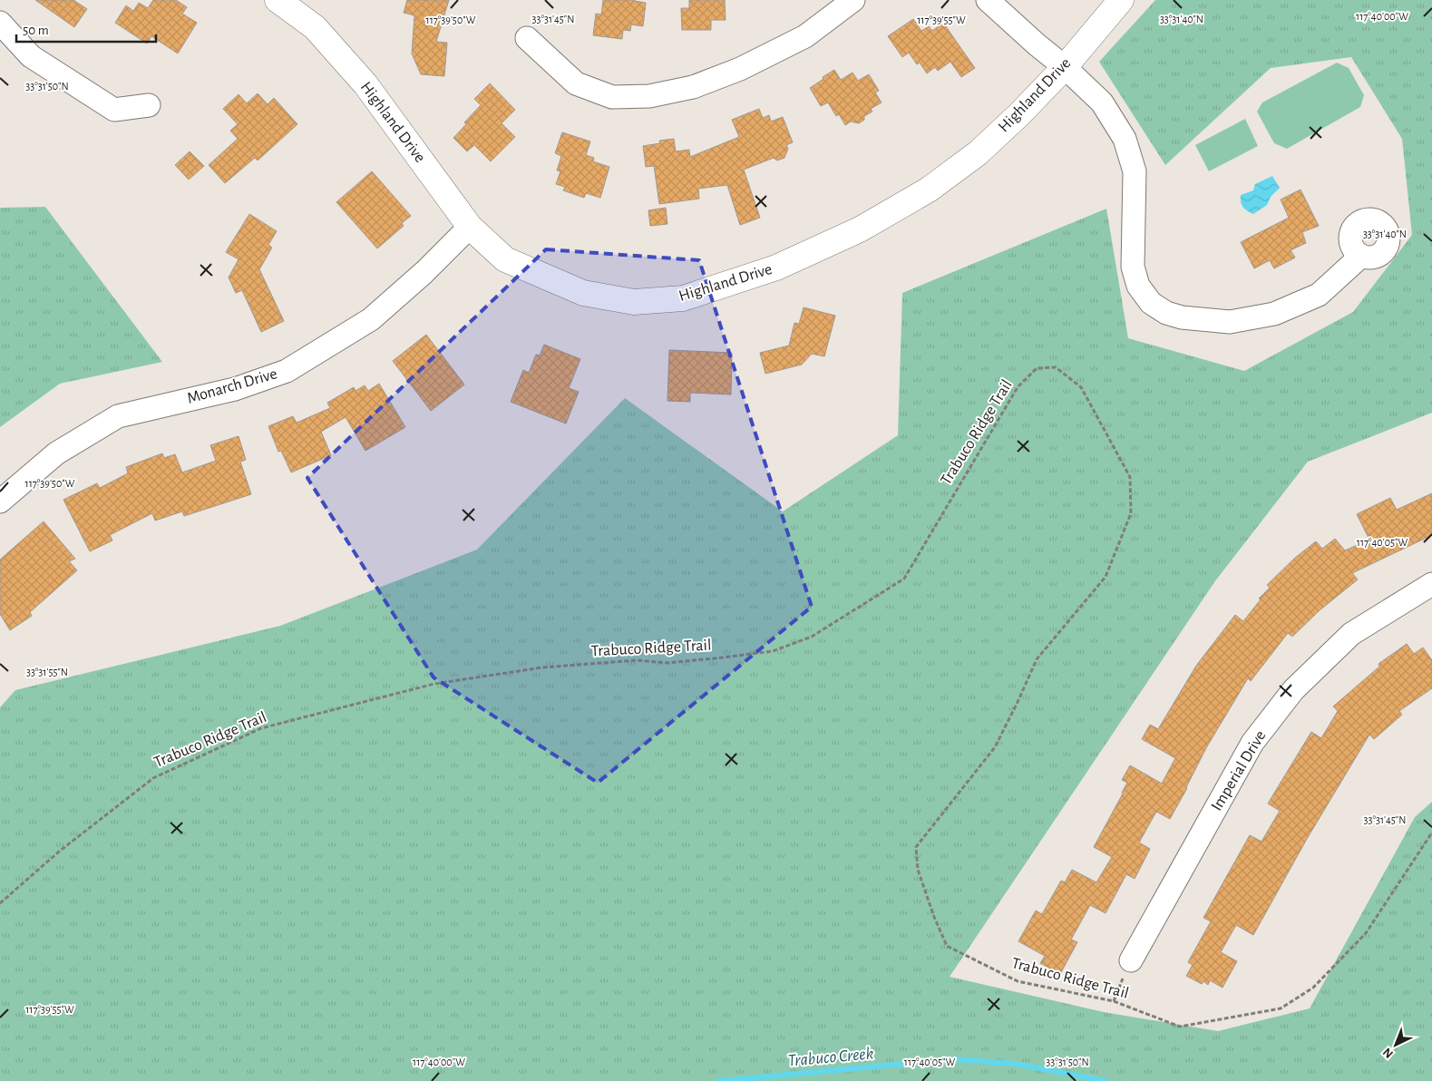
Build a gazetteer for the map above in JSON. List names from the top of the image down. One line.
{"streets":{"street":["Highland Drive","Monarch Drive","Imperial Drive"],"path":["Trabuco Ridge Trail"]},"crossings":[["Highland Drive","Monarch Drive"]],"water":["Trabuco Creek"],"scale_bar":"50 m","north":"bottom left","coordinates":["117°40'00\"W","33°31'45\"N","33°31'40\"N","117°39'50\"W","117°39'55\"W","33°31'50\"N","117°40'05\"W","33°31'55\"N"]}
